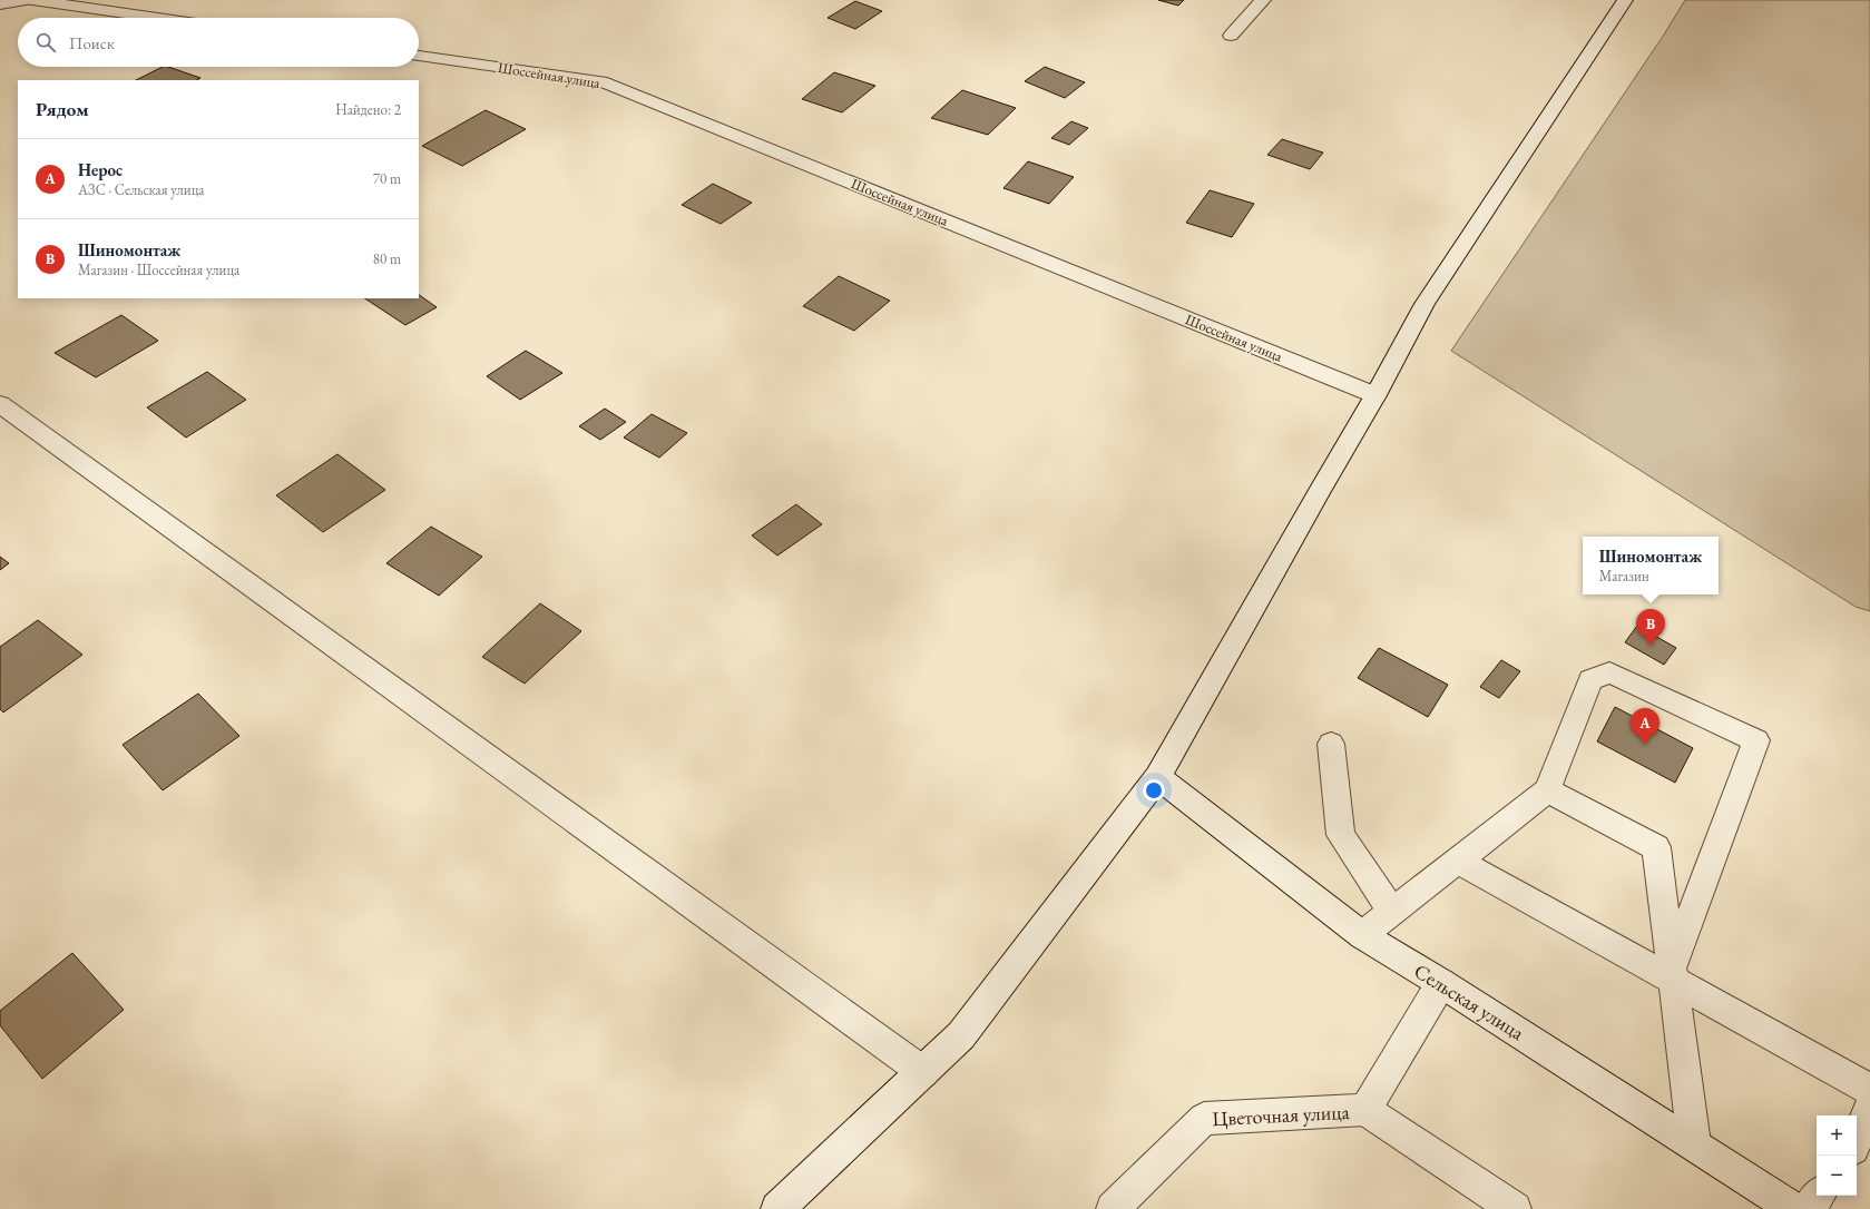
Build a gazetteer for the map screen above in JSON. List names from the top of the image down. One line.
{"streets":{"main road":["Шоссейная улица","Сельская улица","Цветочная улица"]},"crossings":[["Сельская улица","Цветочная улица"]],"page":{"search":"Поиск","heading":["Рядом","Найдено: 2"],"list":[{"mark":"A","name":"Нерос","note":"АЗС · Сельская улица","value":"70 m"},{"mark":"B","name":"Шиномонтаж","note":"Магазин · Шоссейная улица","value":"80 m"}],"popup":["Шиномонтаж","Магазин"],"pins":["B","A"],"map_buttons":["+","−"]}}
